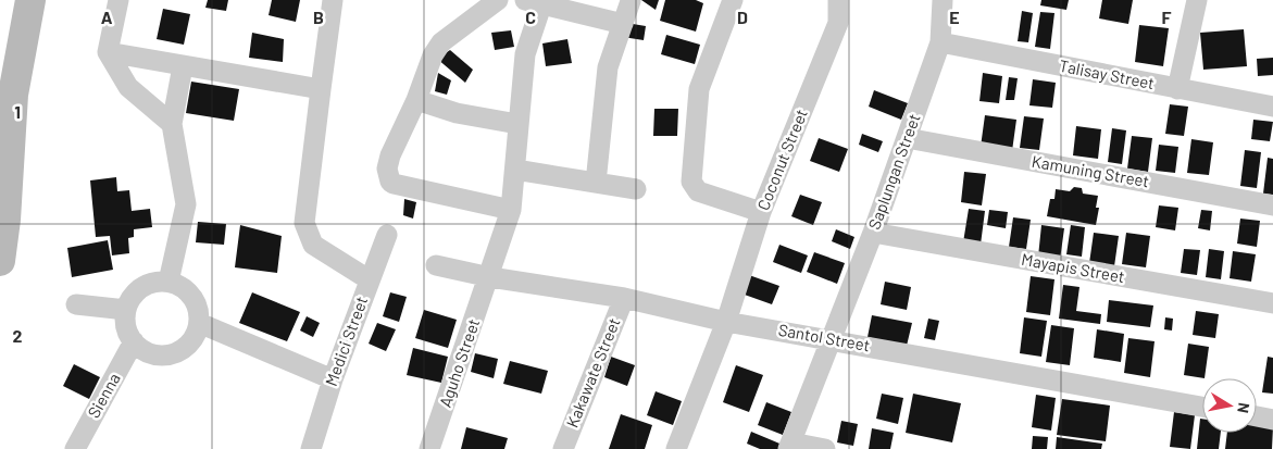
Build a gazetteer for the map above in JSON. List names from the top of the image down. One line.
{"streets":{"street":["Talisay Street","Coconut Street","Saplungan Street","Kamuning Street","Mayapis Street","Santol Street","Medici Street","Aguho Street","Kakawate Street","Sienna"]},"crossings":[["Talisay Street","Saplungan Street"],["Coconut Street","Santol Street"],["Saplungan Street","Kamuning Street"],["Saplungan Street","Mayapis Street"],["Saplungan Street","Santol Street"],["Santol Street","Aguho Street"],["Santol Street","Kakawate Street"]],"north":"right","grid":{"columns":["A","B","C","D","E","F"],"rows":["1","2"]}}
